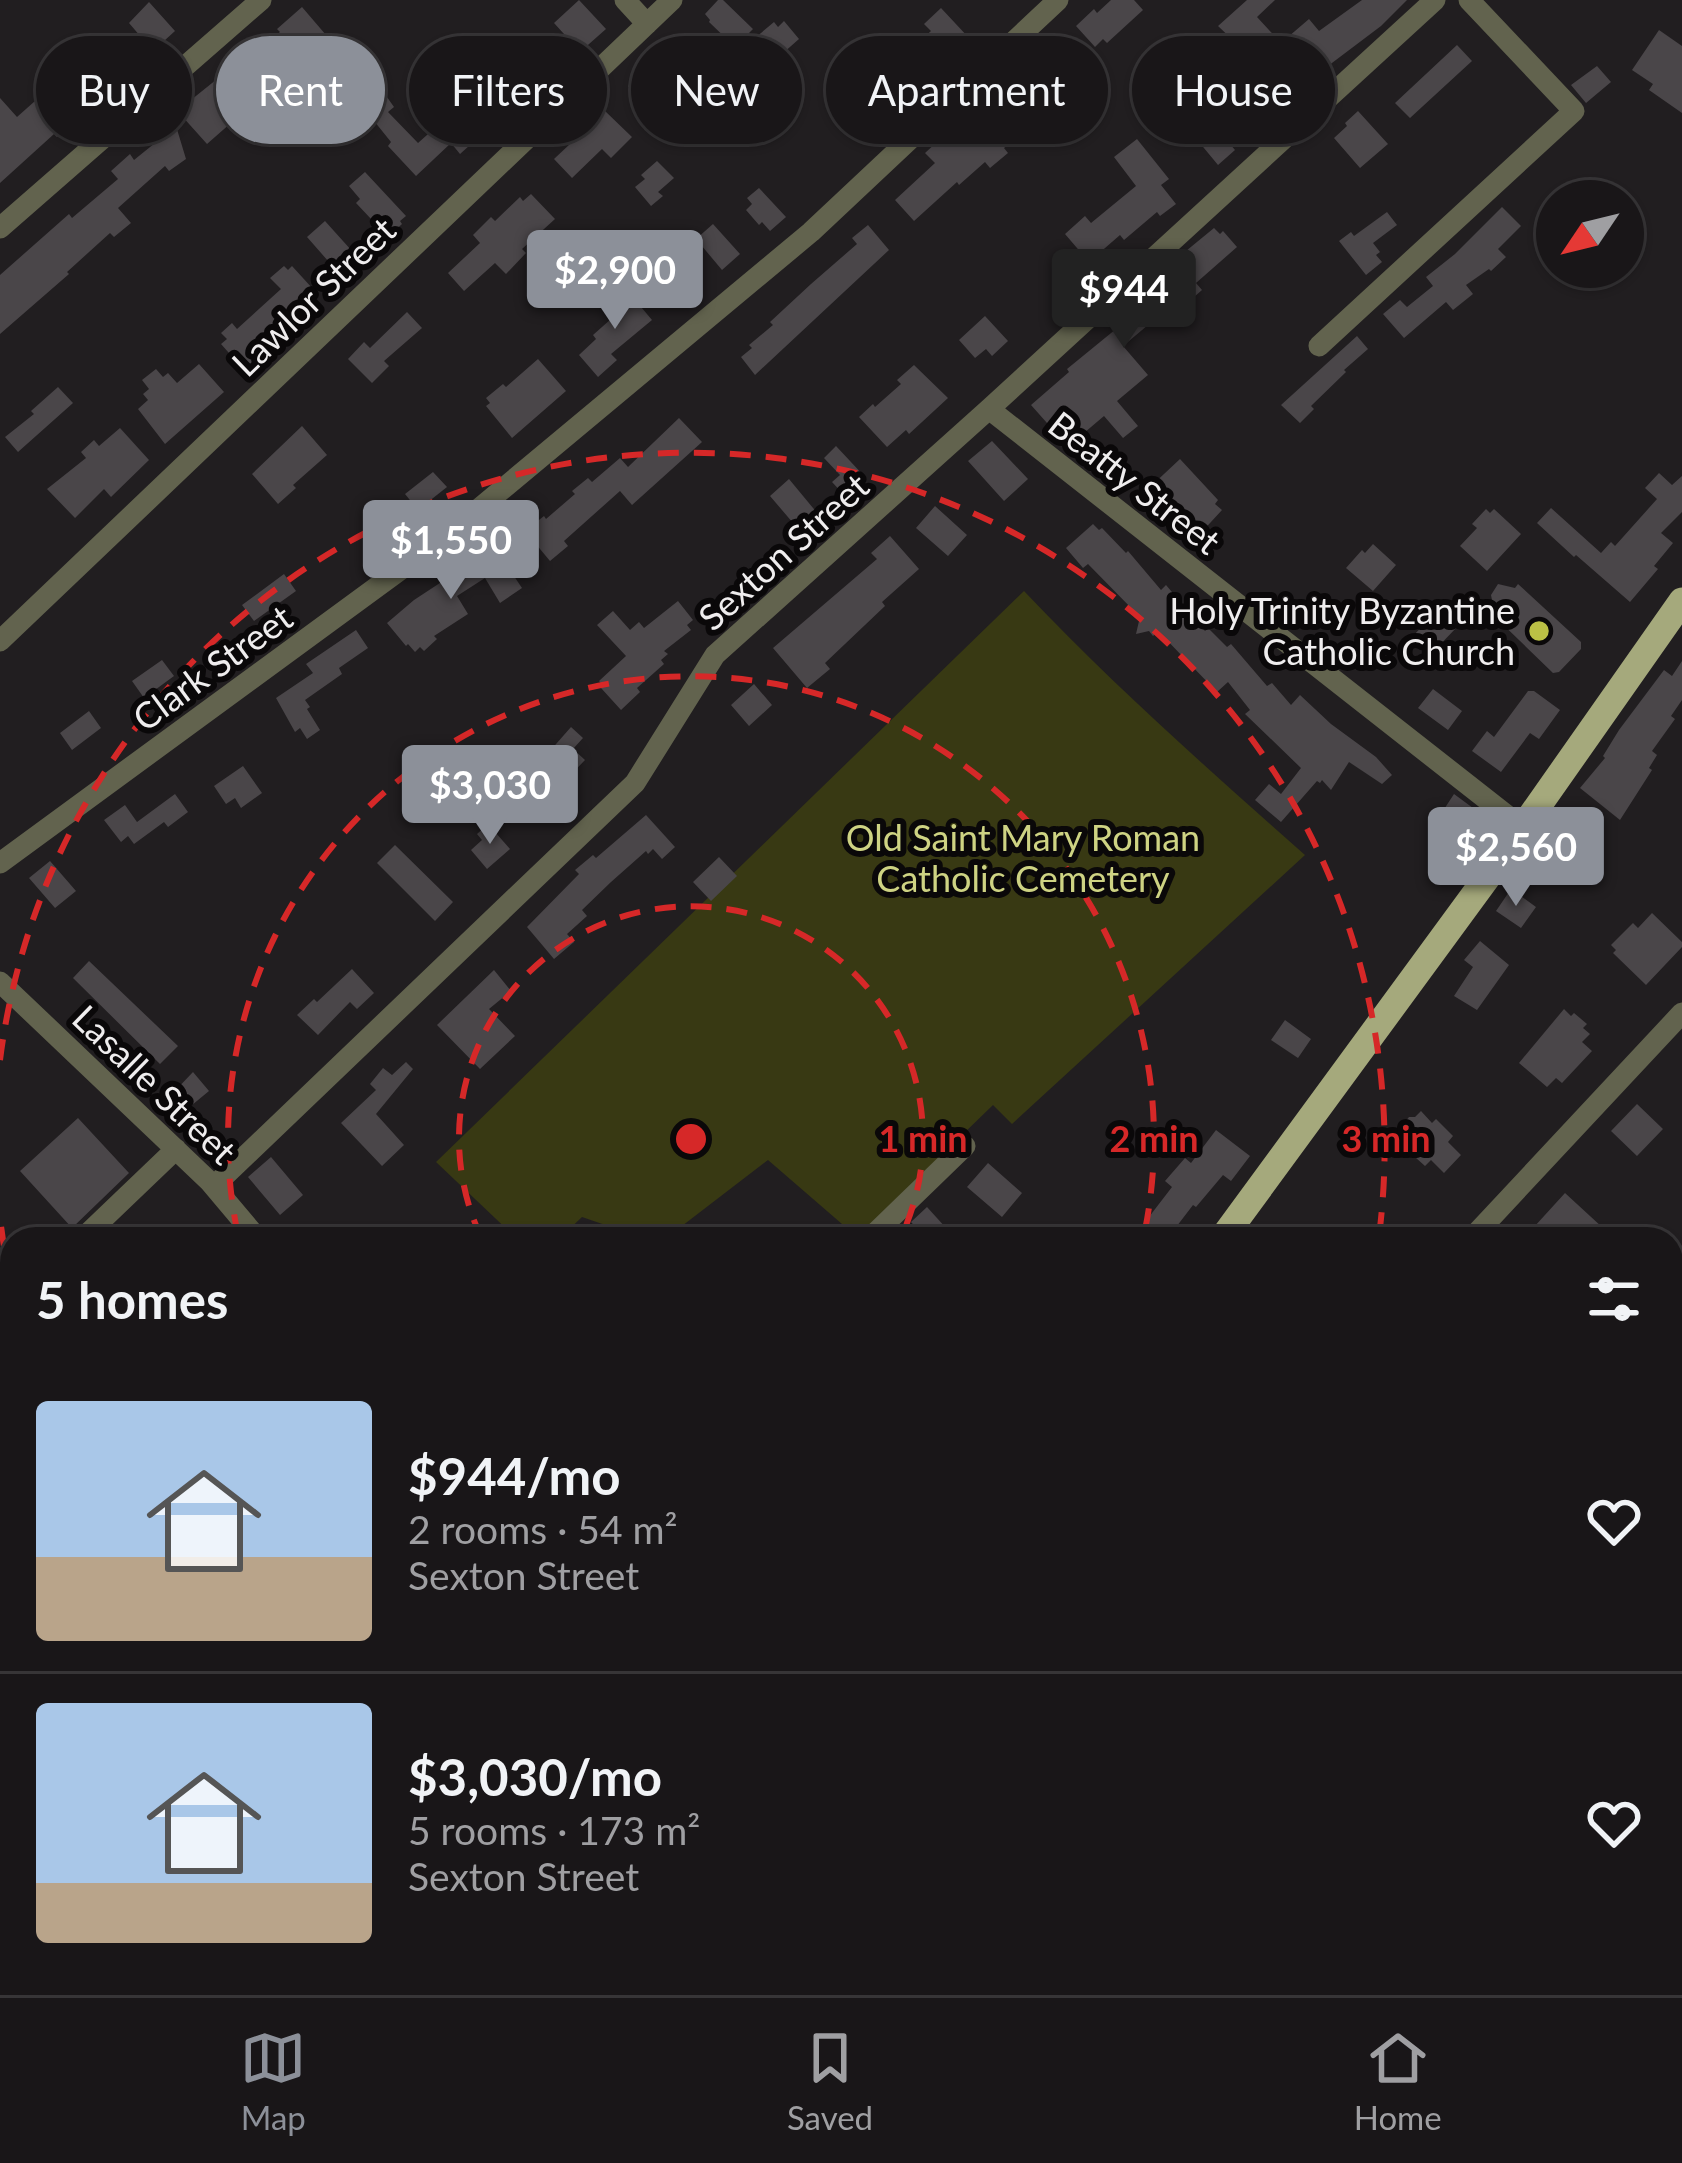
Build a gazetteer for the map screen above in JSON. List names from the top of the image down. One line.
{"streets":{"street":["Lawlor Street","Beatty Street","Sexton Street","Clark Street","Lasalle Street"]},"crossings":[["Beatty Street","Sexton Street"],["Sexton Street","Lasalle Street"]],"parks":["Old Saint Mary Roman Catholic Cemetery"],"places":["Holy Trinity Byzantine Catholic Church"],"north":"bottom left","page":{"chip":["Buy","Rent","Filters","New","Apartment","House"],"price":["$2,900","$944","$1,550","$3,030","$2,560"],"heading":"5 homes","list":[{"name":"$944/mo","note":"2 rooms · 54 m² · Sexton Street"},{"name":"$3,030/mo","note":"5 rooms · 173 m² · Sexton Street"}],"tabs":["Map","Saved","Home"]},"rings":["1 min","2 min","3 min"]}
